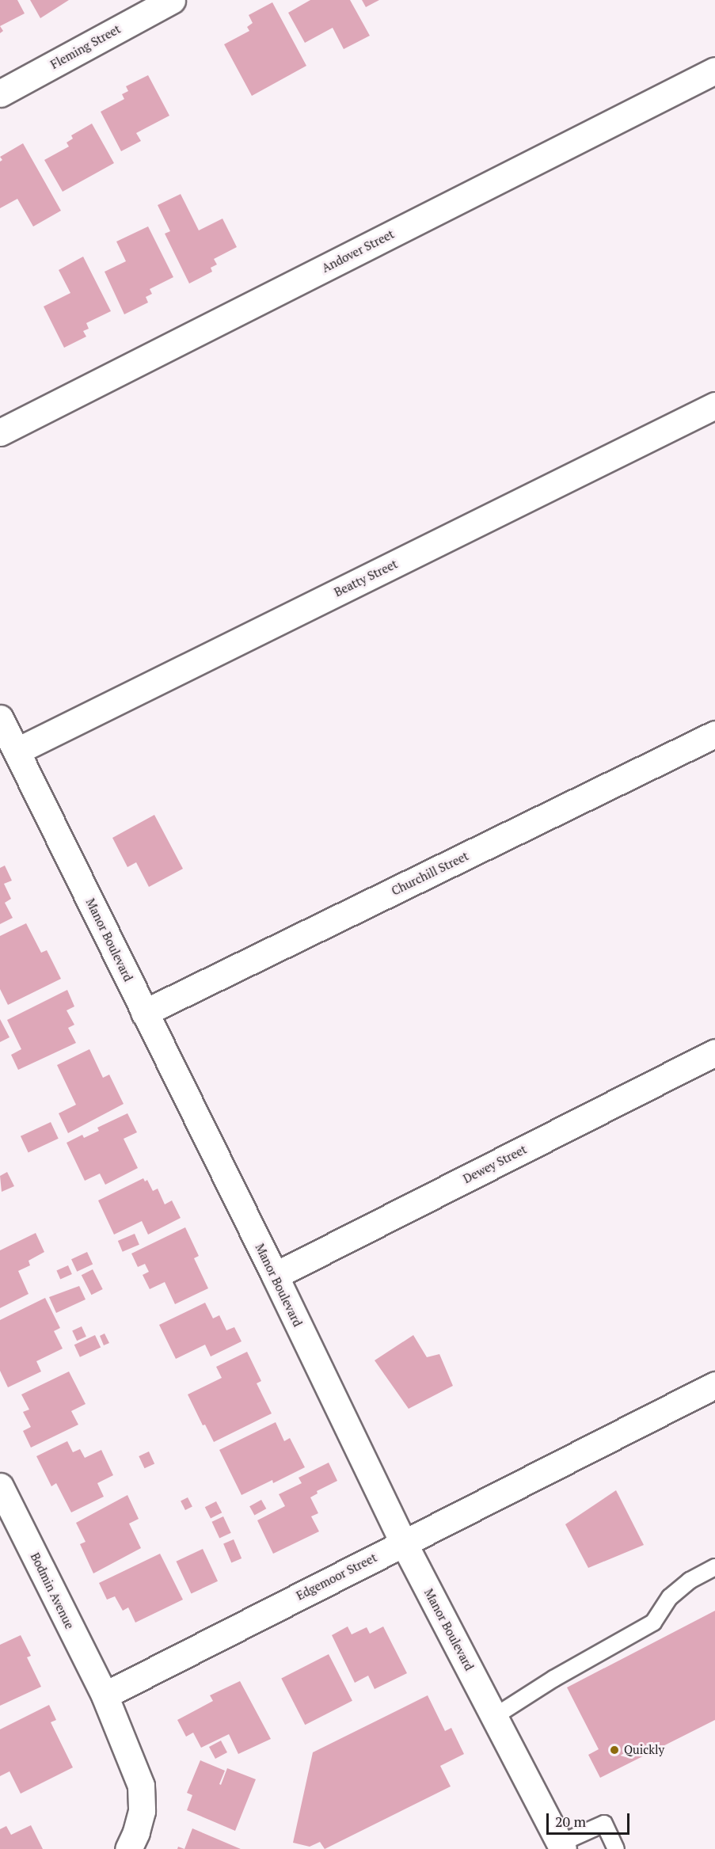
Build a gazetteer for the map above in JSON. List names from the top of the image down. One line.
{"streets":{"street":["Fleming Street","Andover Street","Beatty Street","Churchill Street","Manor Boulevard","Dewey Street","Edgemoor Street","Bodmin Avenue"]},"crossings":[["Beatty Street","Manor Boulevard"],["Churchill Street","Manor Boulevard"],["Manor Boulevard","Dewey Street"],["Manor Boulevard","Edgemoor Street"],["Edgemoor Street","Bodmin Avenue"]],"places":["Quickly"],"scale_bar":"20 m"}
